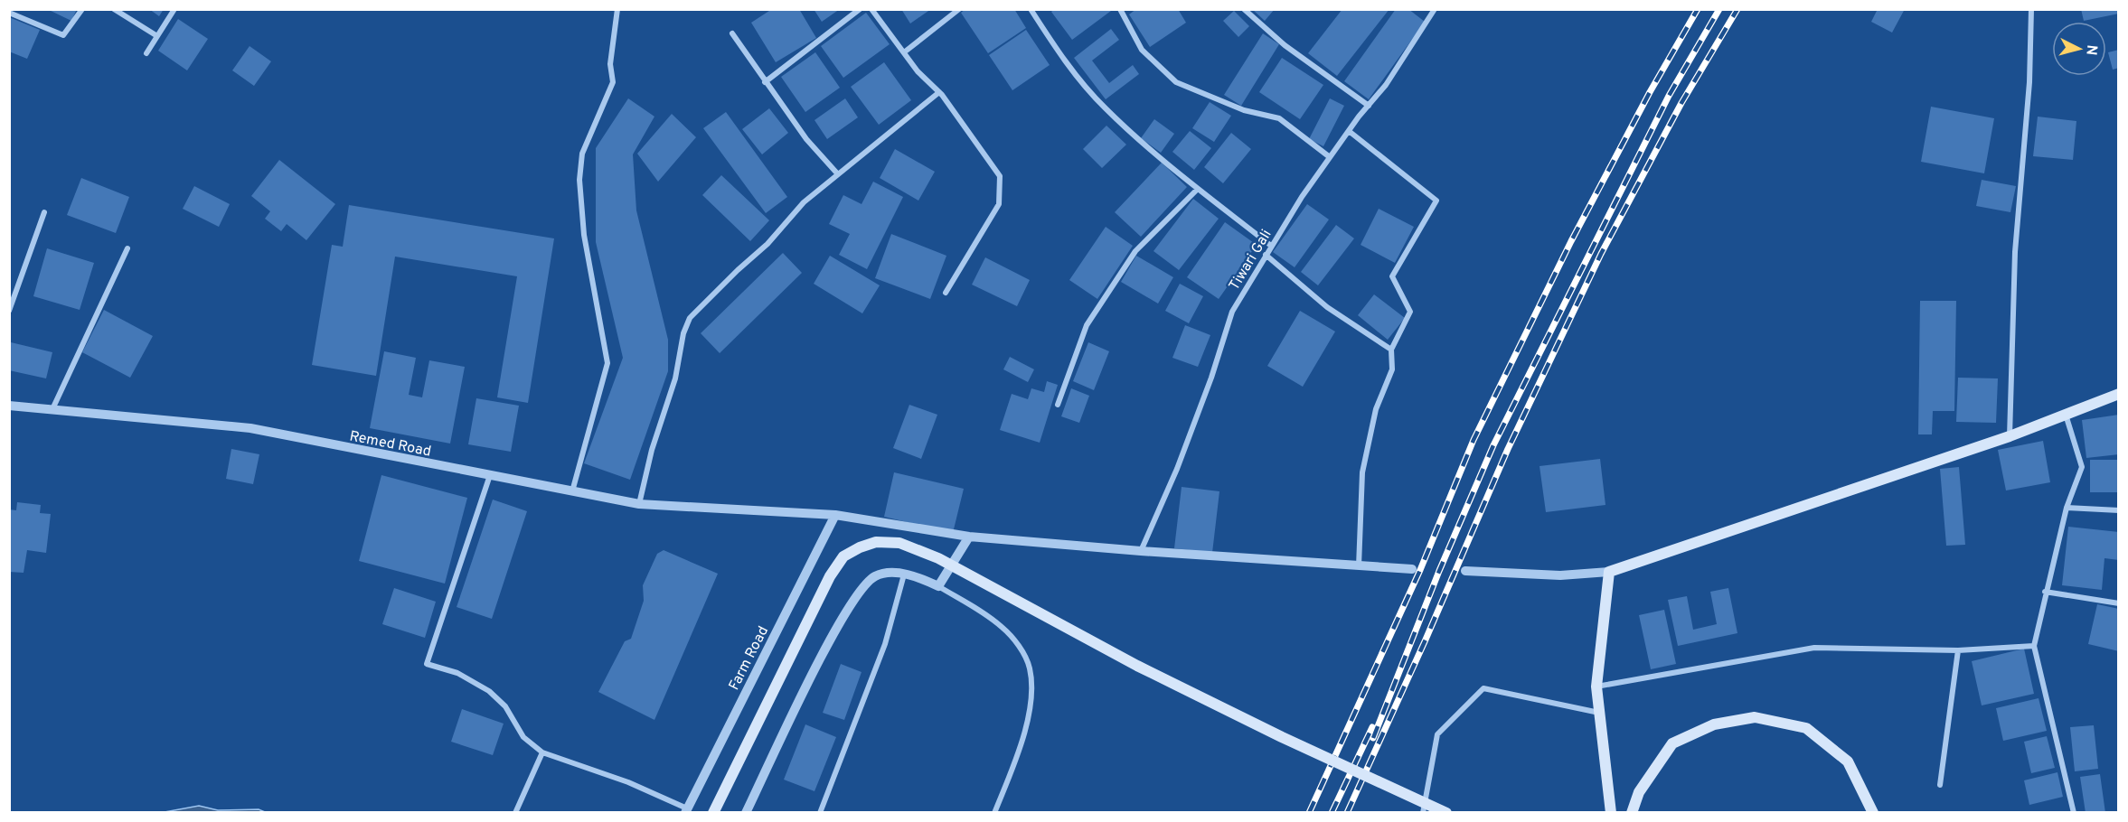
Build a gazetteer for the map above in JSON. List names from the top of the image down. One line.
{"streets":{"street":["Tiwari Gali","Remed Road","Farm Road"]},"crossings":[["Tiwari Gali","Remed Road"],["Remed Road","Farm Road"]],"north":"right"}
